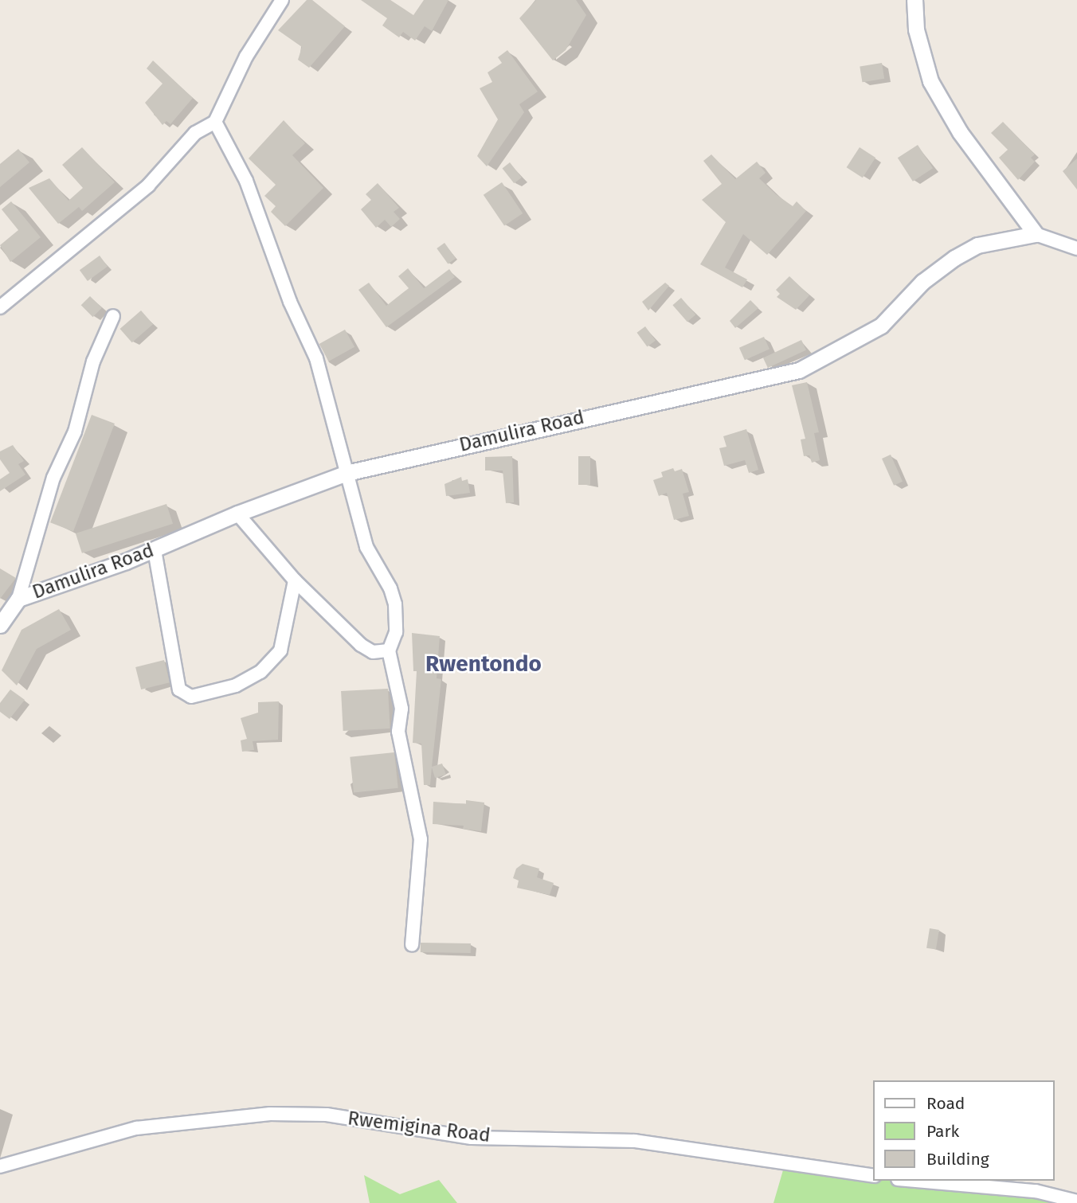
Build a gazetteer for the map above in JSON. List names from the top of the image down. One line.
{"streets":{"street":["Damulira Road","Rwemigina Road"]},"districts":["Rwentondo"],"legend":["Road","Park","Building"]}
